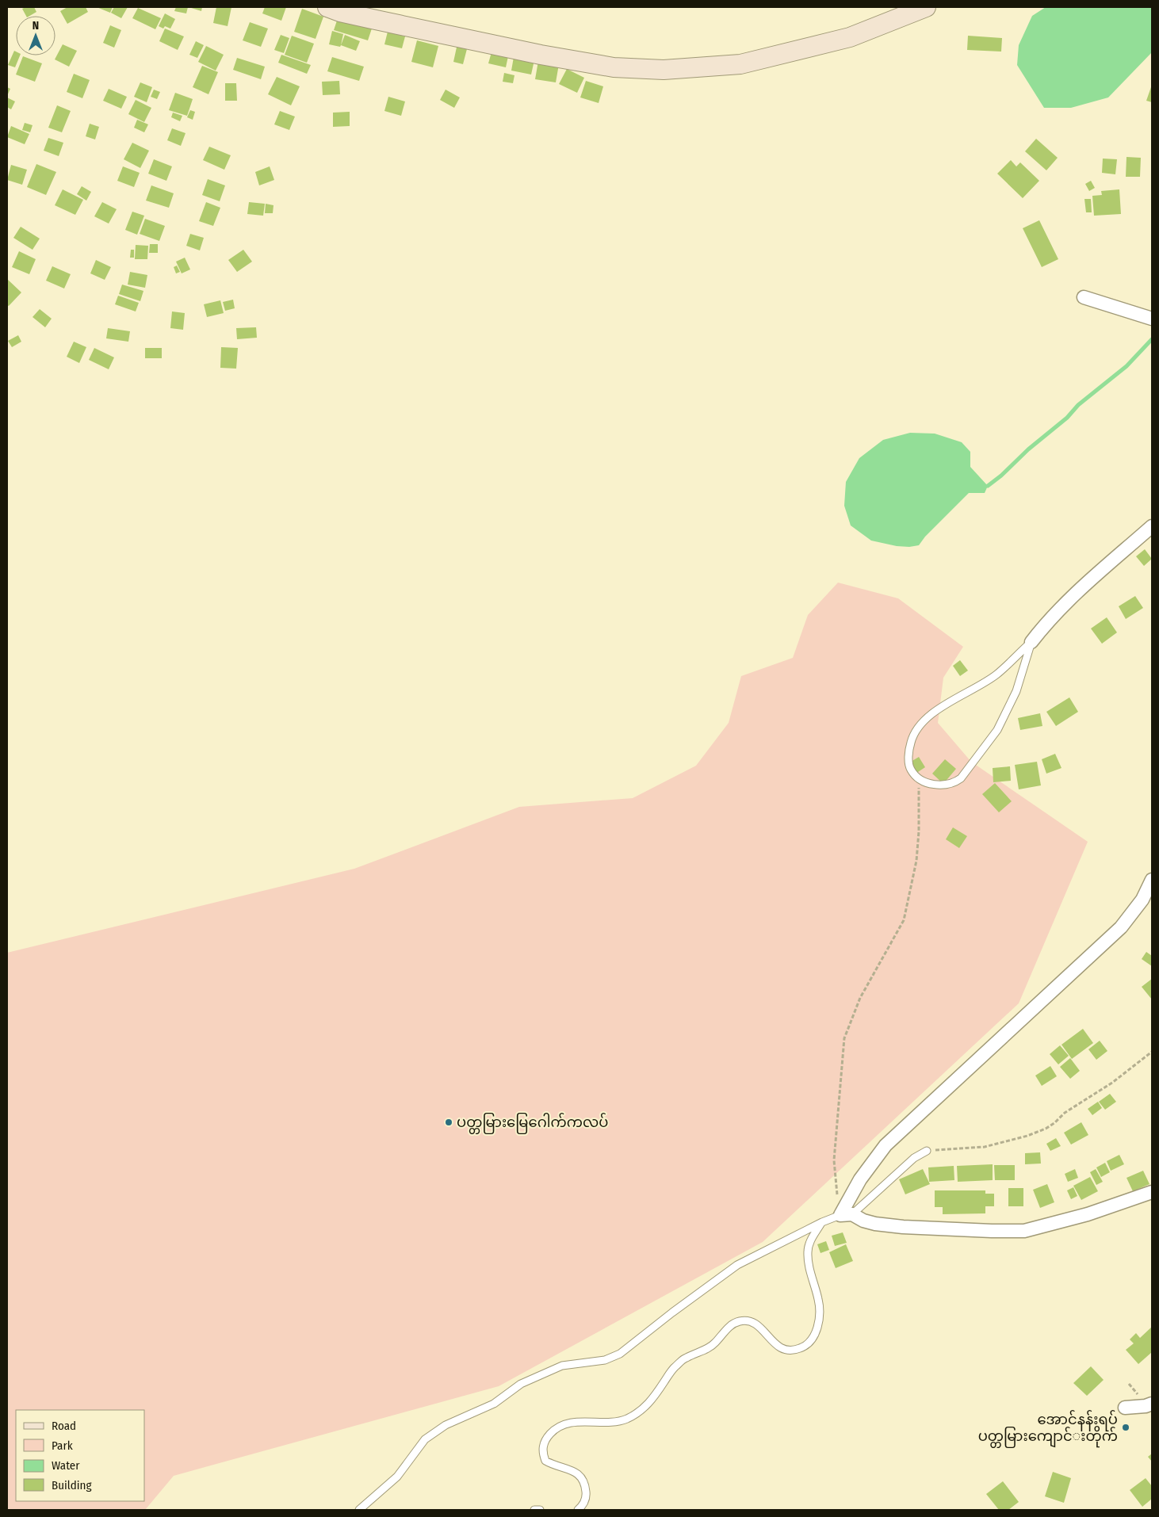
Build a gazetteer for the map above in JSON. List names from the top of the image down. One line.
{"places":["ပတ္တမြားမြေဂေါက်ကလပ်","အောင်နန်းရပ် ပတ္တမြား‌ကျောင်‌းတိုက်"],"legend":["Road","Park","Water","Building"],"north":"top"}
